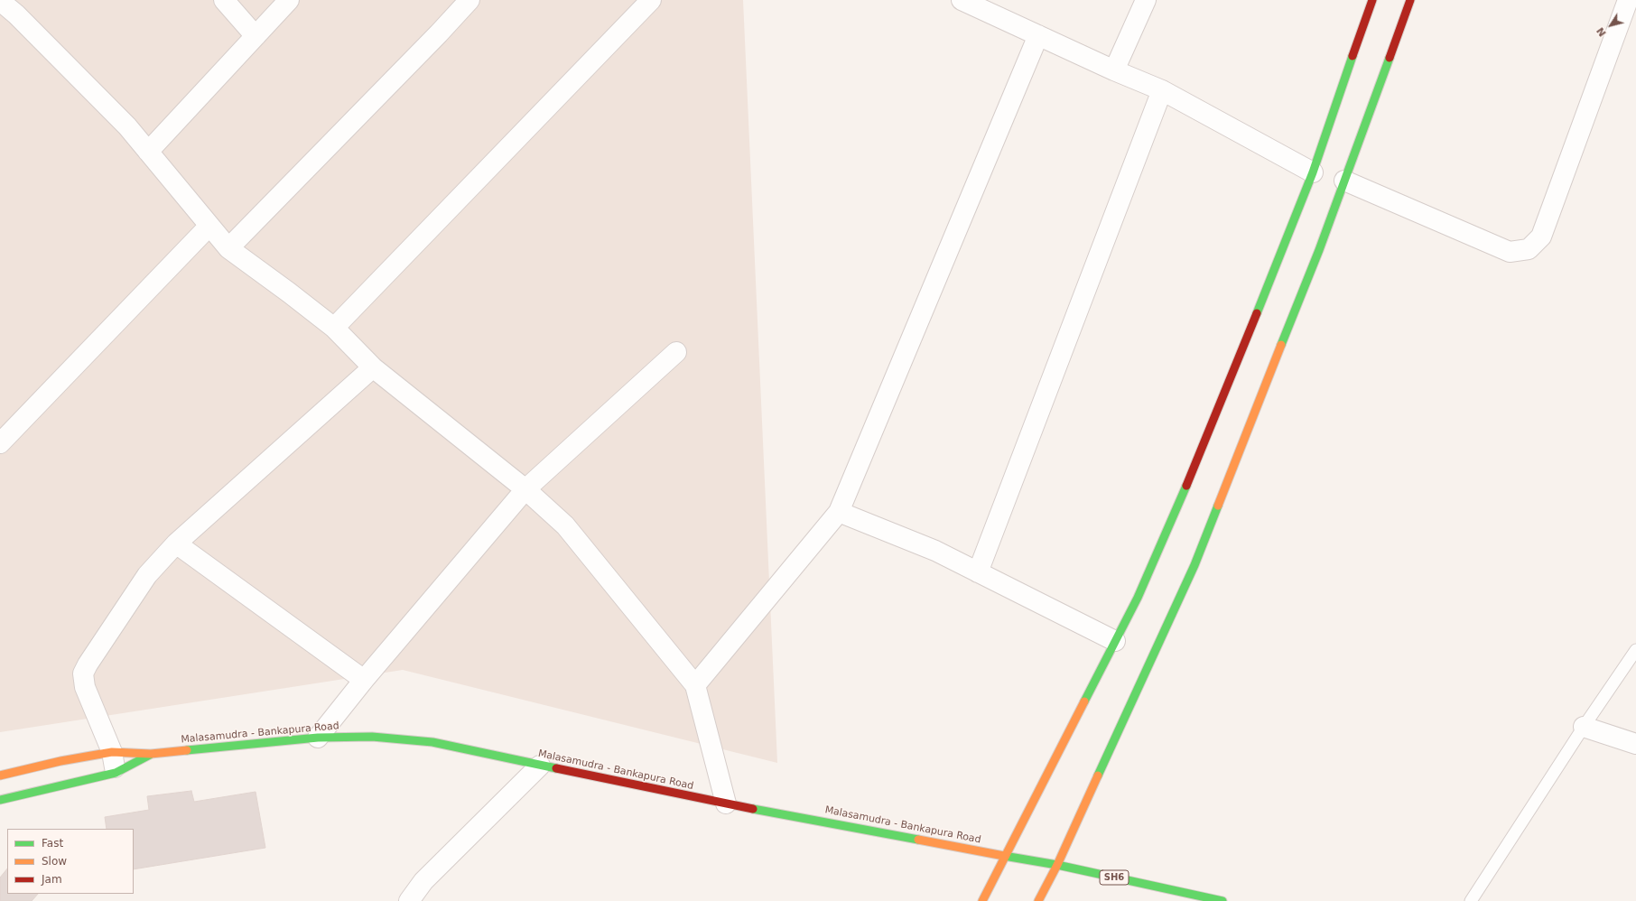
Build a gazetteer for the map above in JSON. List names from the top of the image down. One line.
{"streets":{"main road":["Malasamudra - Bankapura Road","SH6"]},"legend":["Fast","Slow","Jam"],"north":"bottom left"}
